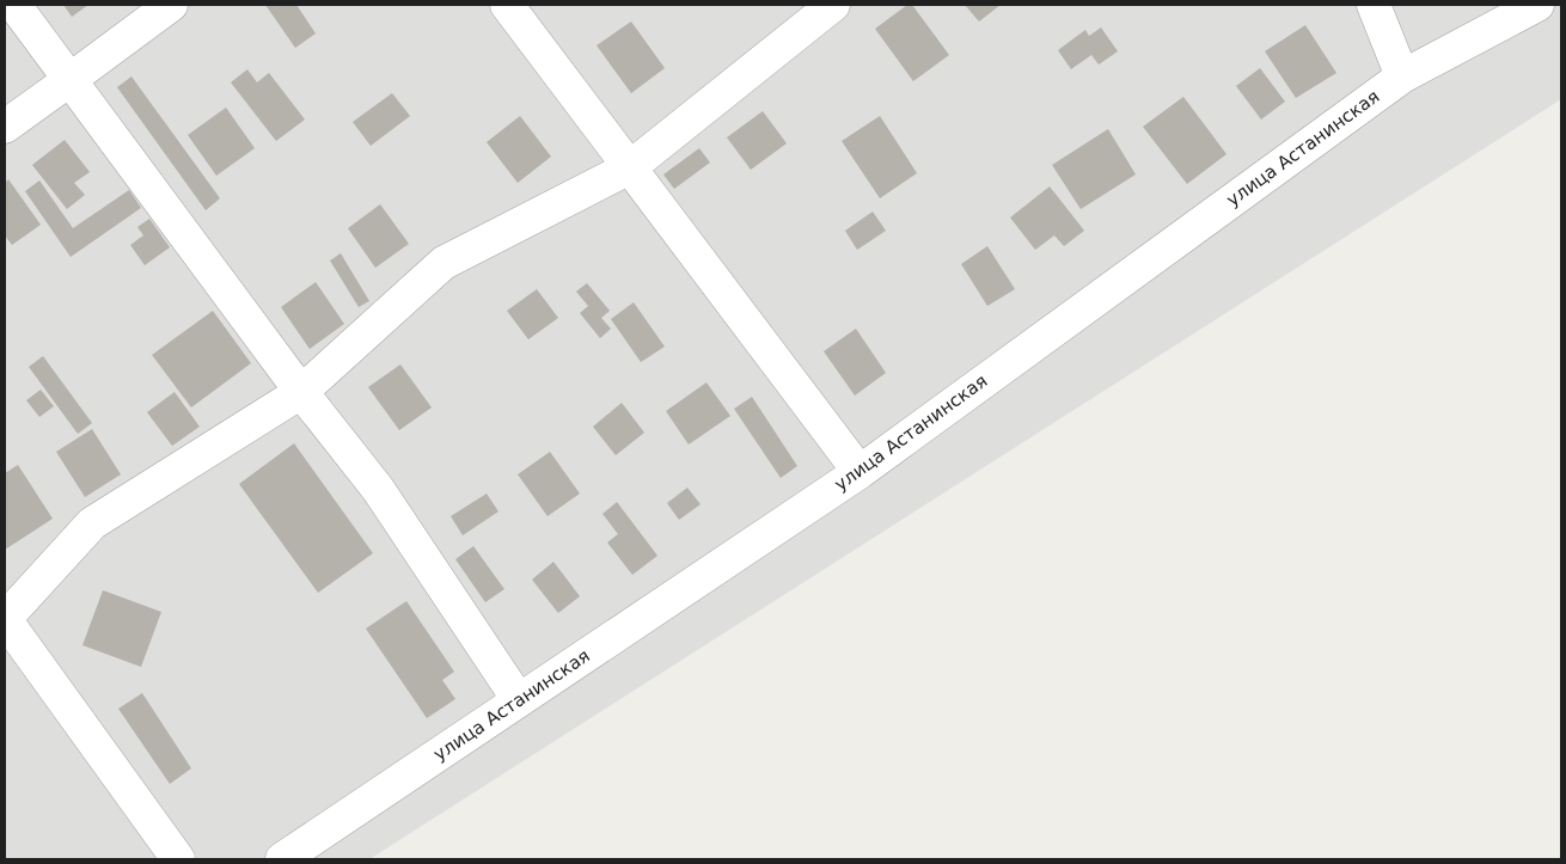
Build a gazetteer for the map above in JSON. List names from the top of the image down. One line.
{"streets":{"street":["улица Астанинская"]}}
